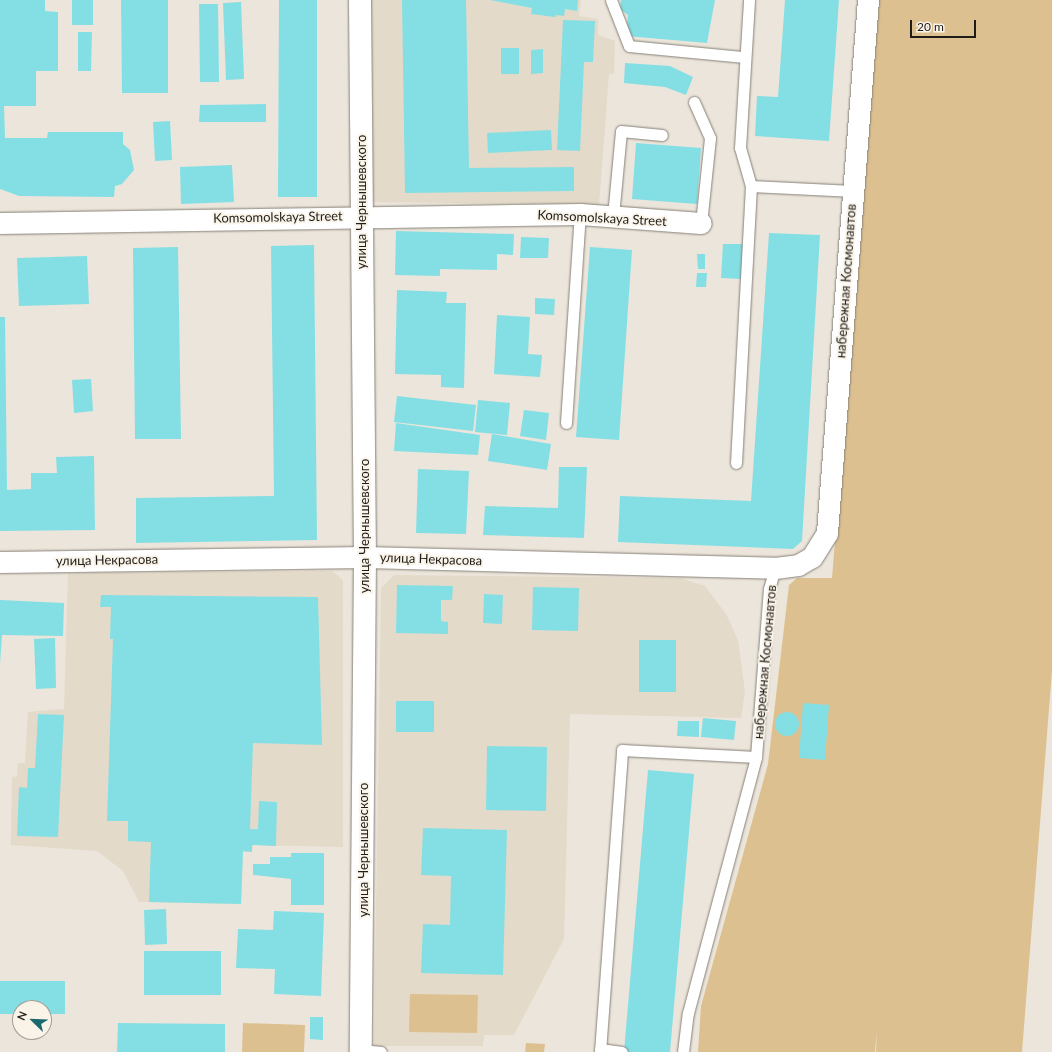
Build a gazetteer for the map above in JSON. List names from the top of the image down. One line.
{"streets":{"main road":["улица Чернышевского"],"street":["Komsomolskaya Street","набережная Космонавтов","улица Некрасова"]},"crossings":[["улица Чернышевского","Komsomolskaya Street"],["улица Чернышевского","улица Некрасова"],["набережная Космонавтов","улица Некрасова"]],"scale_bar":"20 m","north":"top left"}
